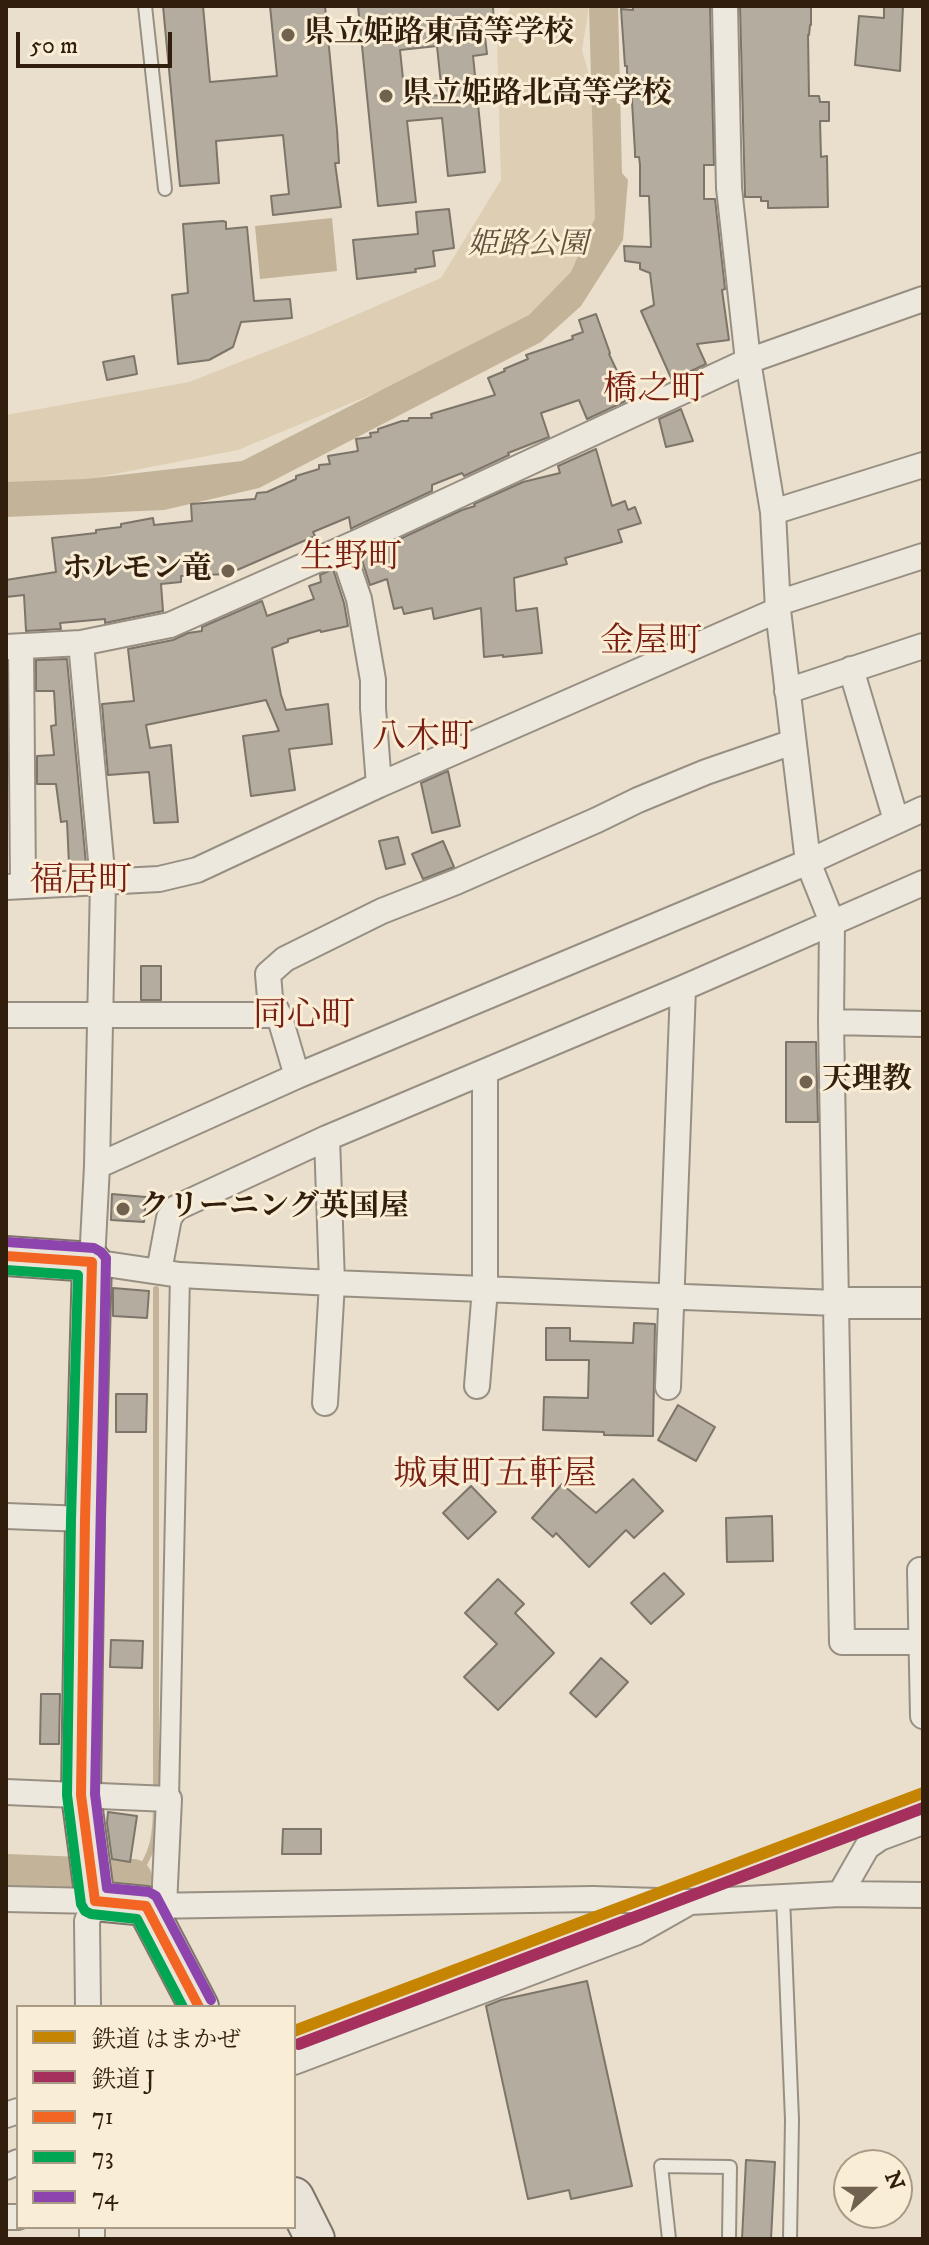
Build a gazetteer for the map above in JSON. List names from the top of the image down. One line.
{"districts":["橋之町","生野町","金屋町","八木町","福居町","同心町","城東町五軒屋"],"parks":["姫路公園"],"places":["県立姫路東高等学校","県立姫路北高等学校","ホルモン竜","天理教","クリーニング英国屋"],"lines":["transit line 74","transit line 71","transit line 73","rail line はまかぜ","rail line J"],"legend":["鉄道 はまかぜ","鉄道 J","71","73","74"],"scale_bar":"50 m","north":"right"}
